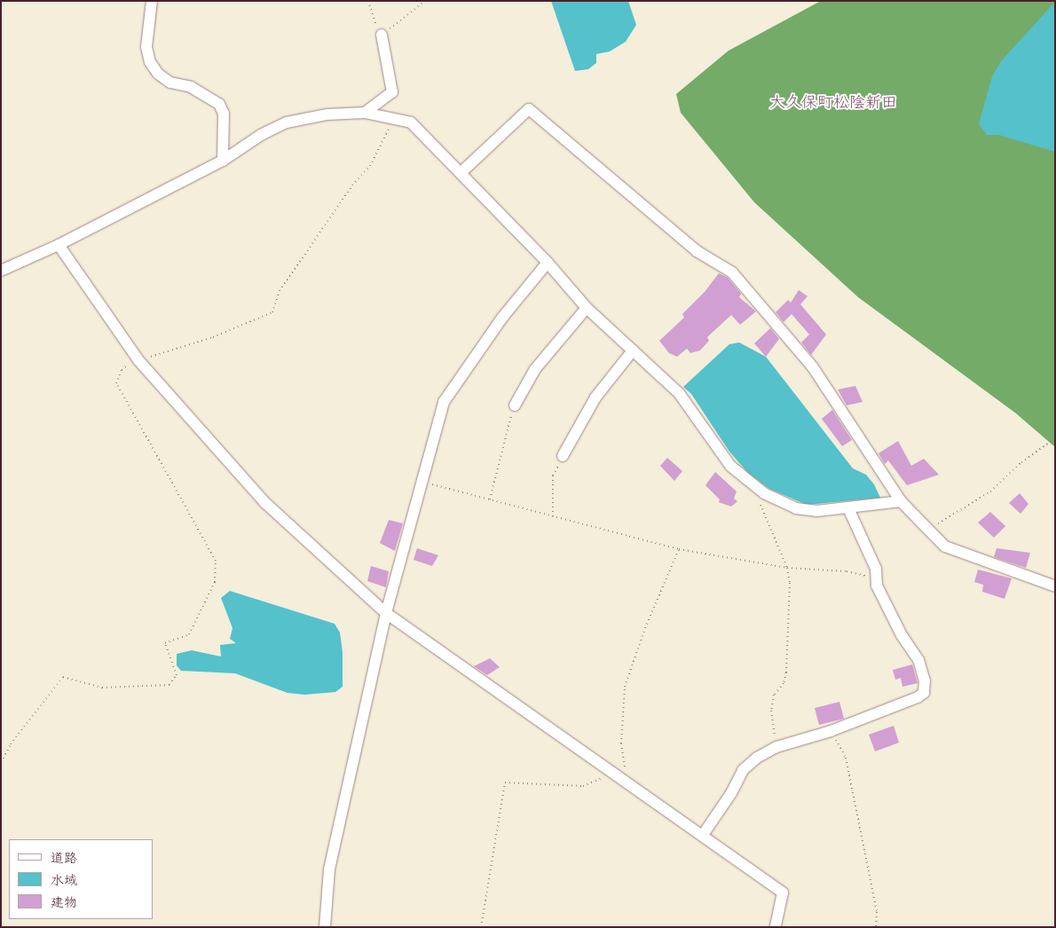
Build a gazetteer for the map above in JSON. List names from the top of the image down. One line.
{"districts":["大久保町松陰新田"],"legend":["道路","水域","建物"]}
